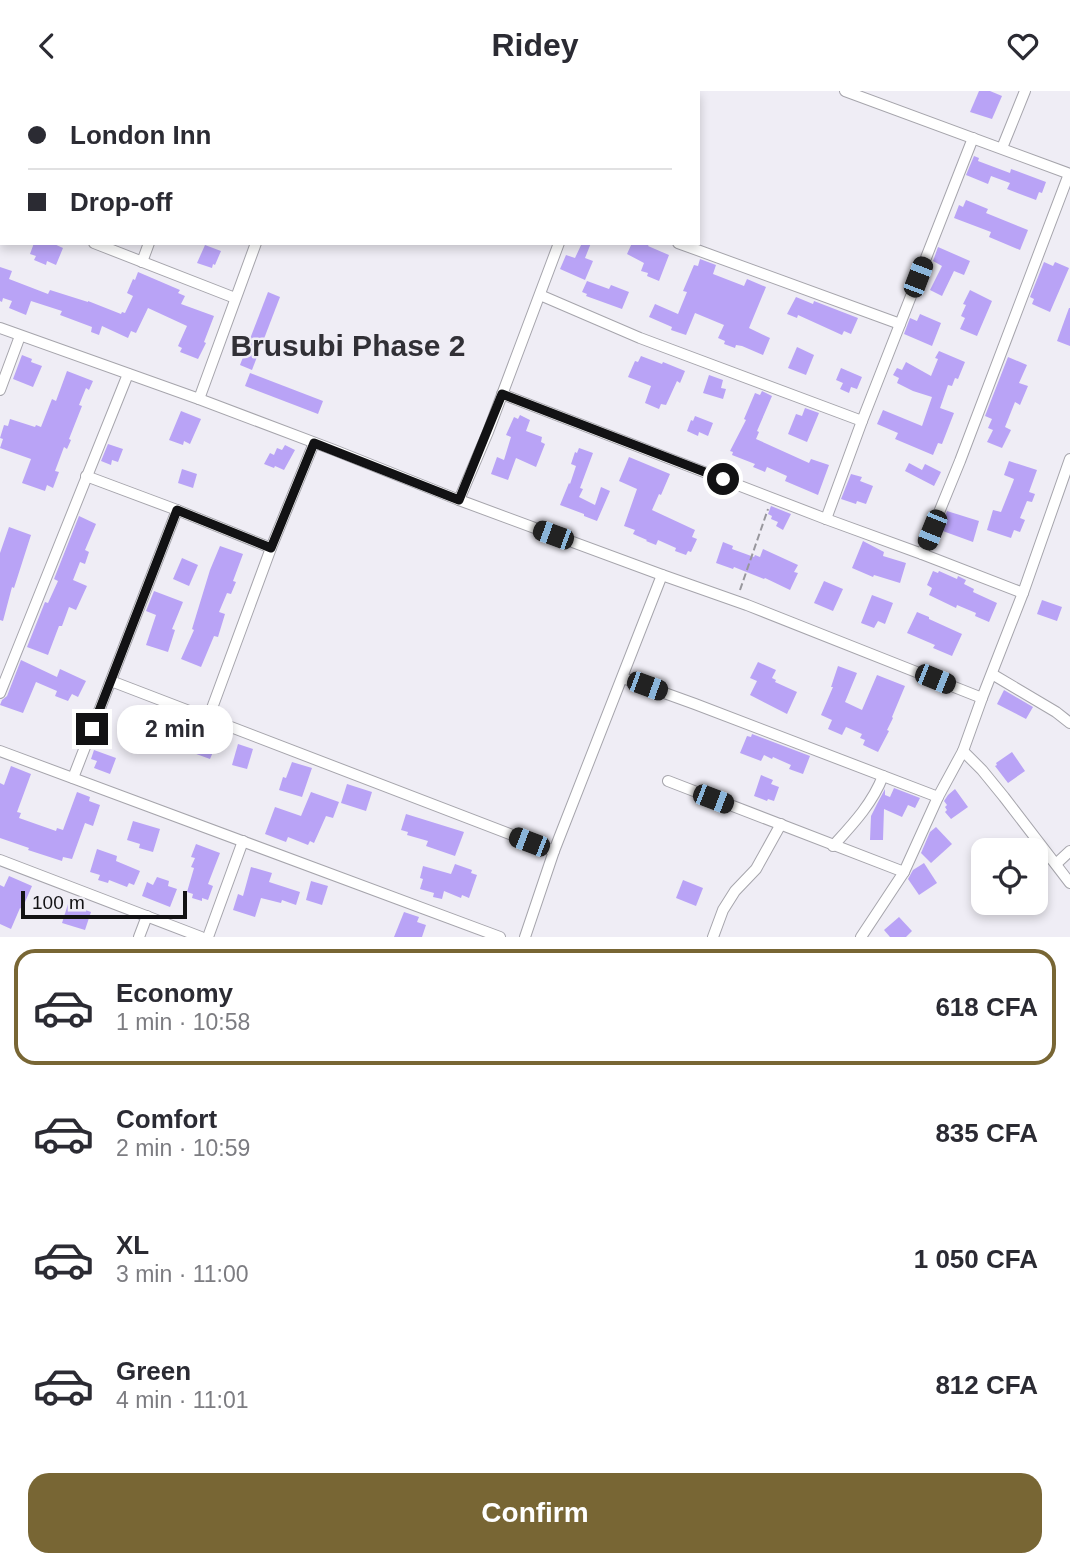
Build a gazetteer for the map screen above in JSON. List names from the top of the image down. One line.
{"districts":["Brusubi Phase 2"],"scale_bar":"100 m","page":{"header":"Ridey","banner":["London Inn","Drop-off"],"bubble":"2 min","scale":"100 m","list":[{"name":"Economy","note":"1 min · 10:58","value":"618 CFA"},{"name":"Comfort","note":"2 min · 10:59","value":"835 CFA"},{"name":"XL","note":"3 min · 11:00","value":"1 050 CFA"},{"name":"Green","note":"4 min · 11:01","value":"812 CFA"}],"buttons":"Confirm"}}
